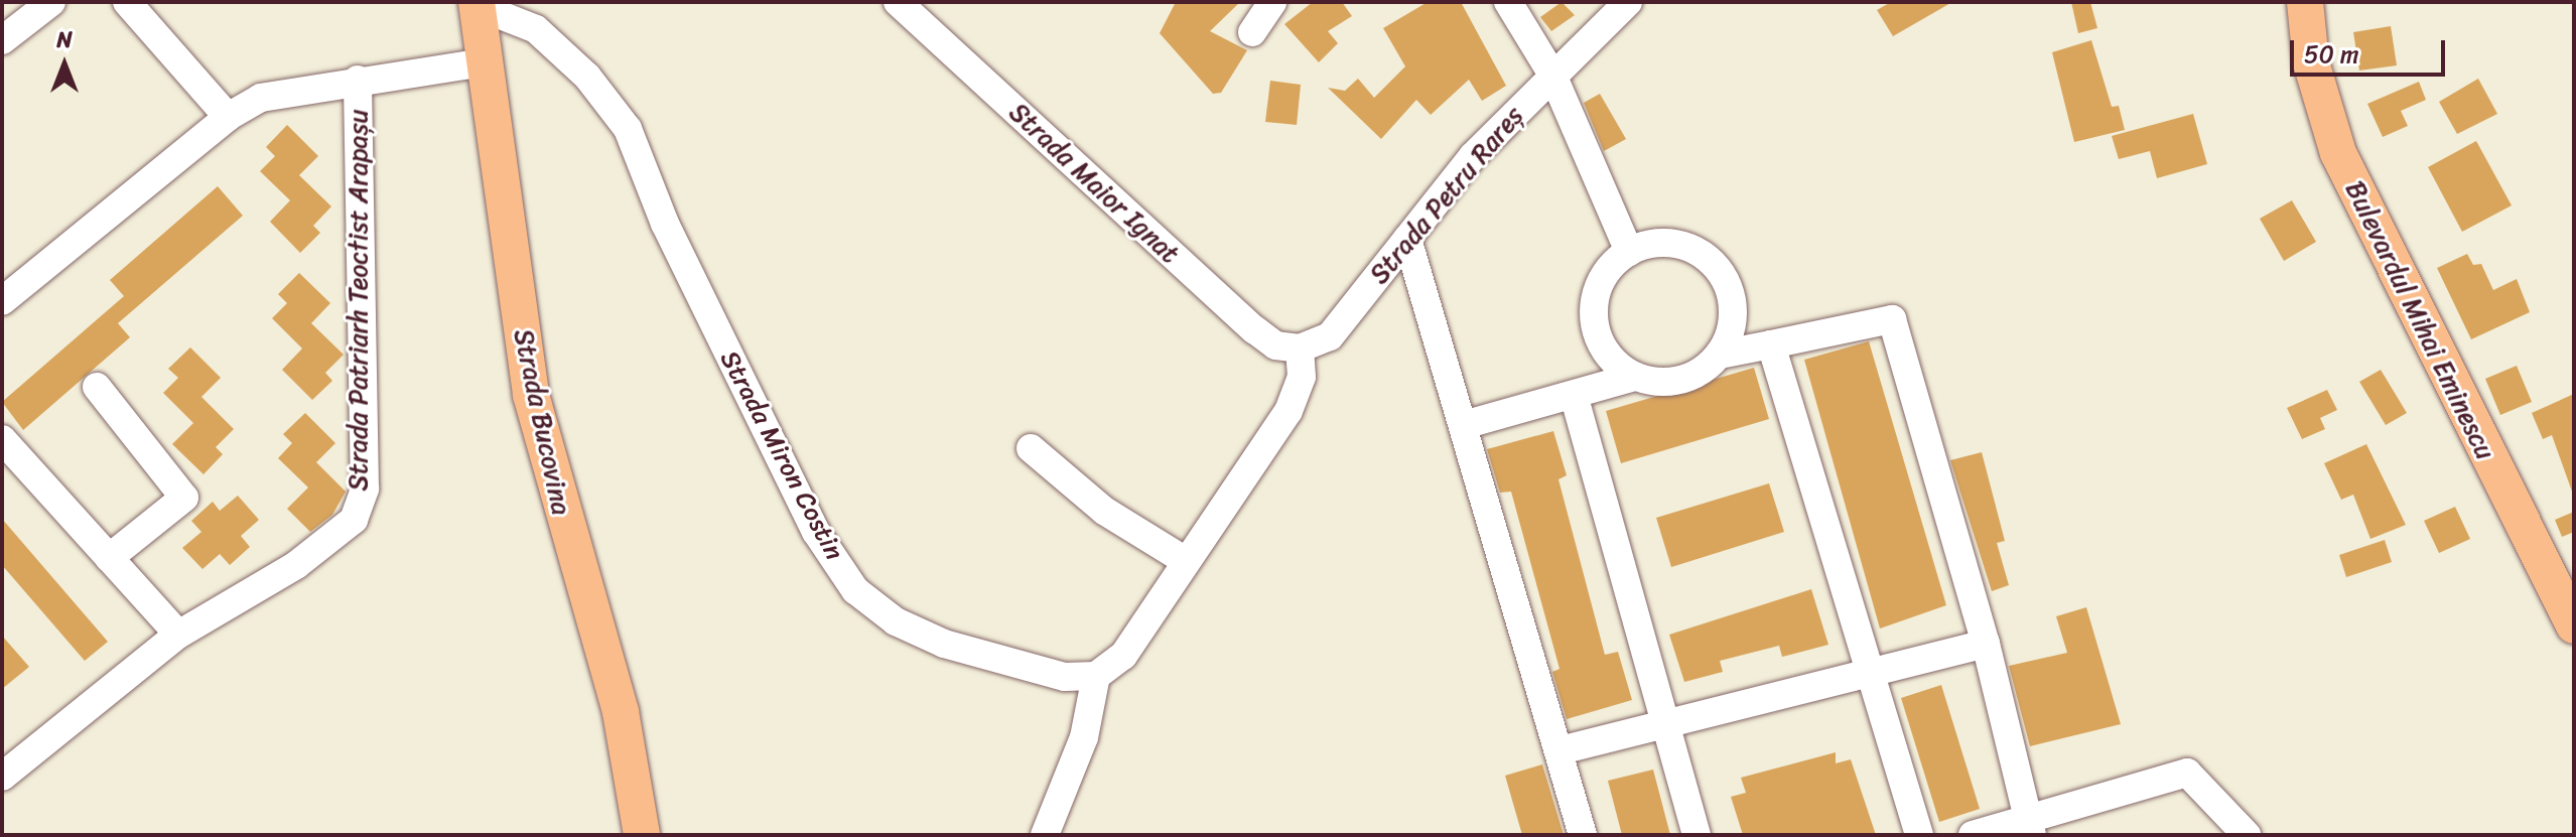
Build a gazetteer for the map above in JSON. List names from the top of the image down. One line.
{"streets":{"main road":["Bulevardul Mihai Eminescu","Strada Bucovina"],"street":["Strada Maior Ignat","Strada Petru Rareș","Strada Patriarh Teoctist Arapașu","Strada Miron Costin"]},"crossings":[["Strada Maior Ignat","Strada Petru Rareș"],["Strada Patriarh Teoctist Arapașu","Strada Bucovina"],["Strada Bucovina","Strada Miron Costin"]],"scale_bar":"50 m","north":"top"}
